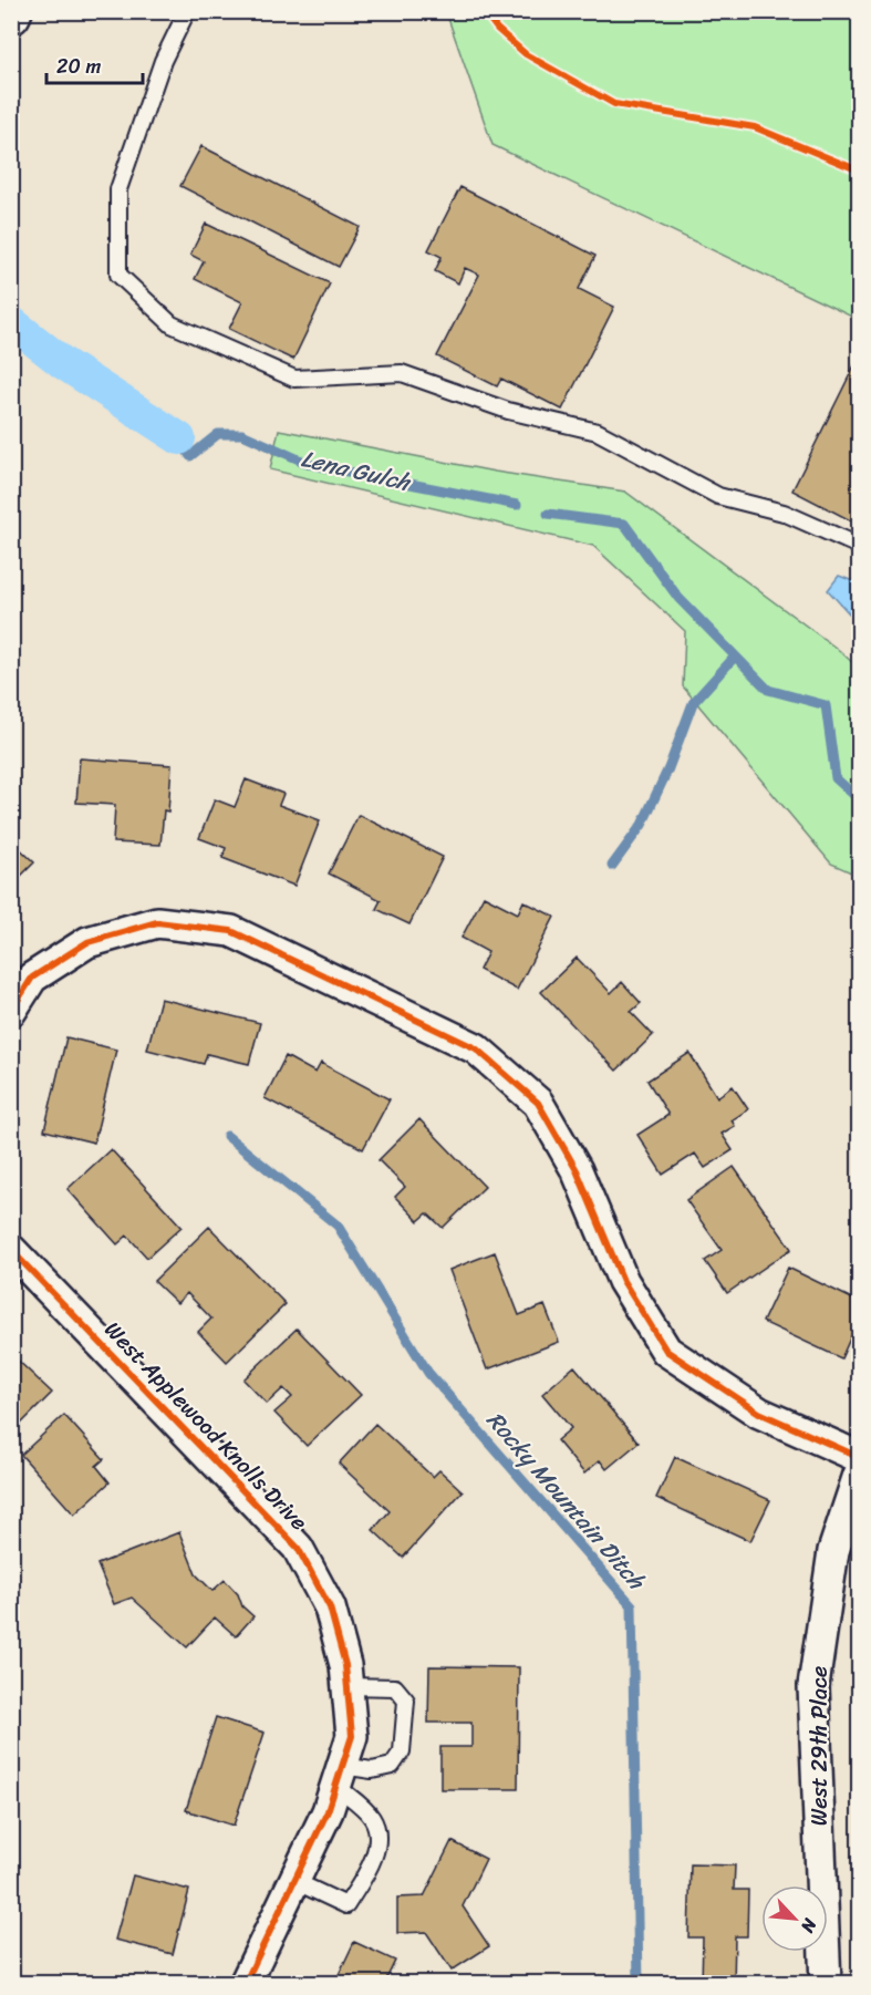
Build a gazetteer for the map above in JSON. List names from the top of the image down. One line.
{"streets":{"street":["West Applewood Knolls Drive","West 29th Place"]},"water":["Lena Gulch","Rocky Mountain Ditch"],"scale_bar":"20 m","north":"bottom right"}
